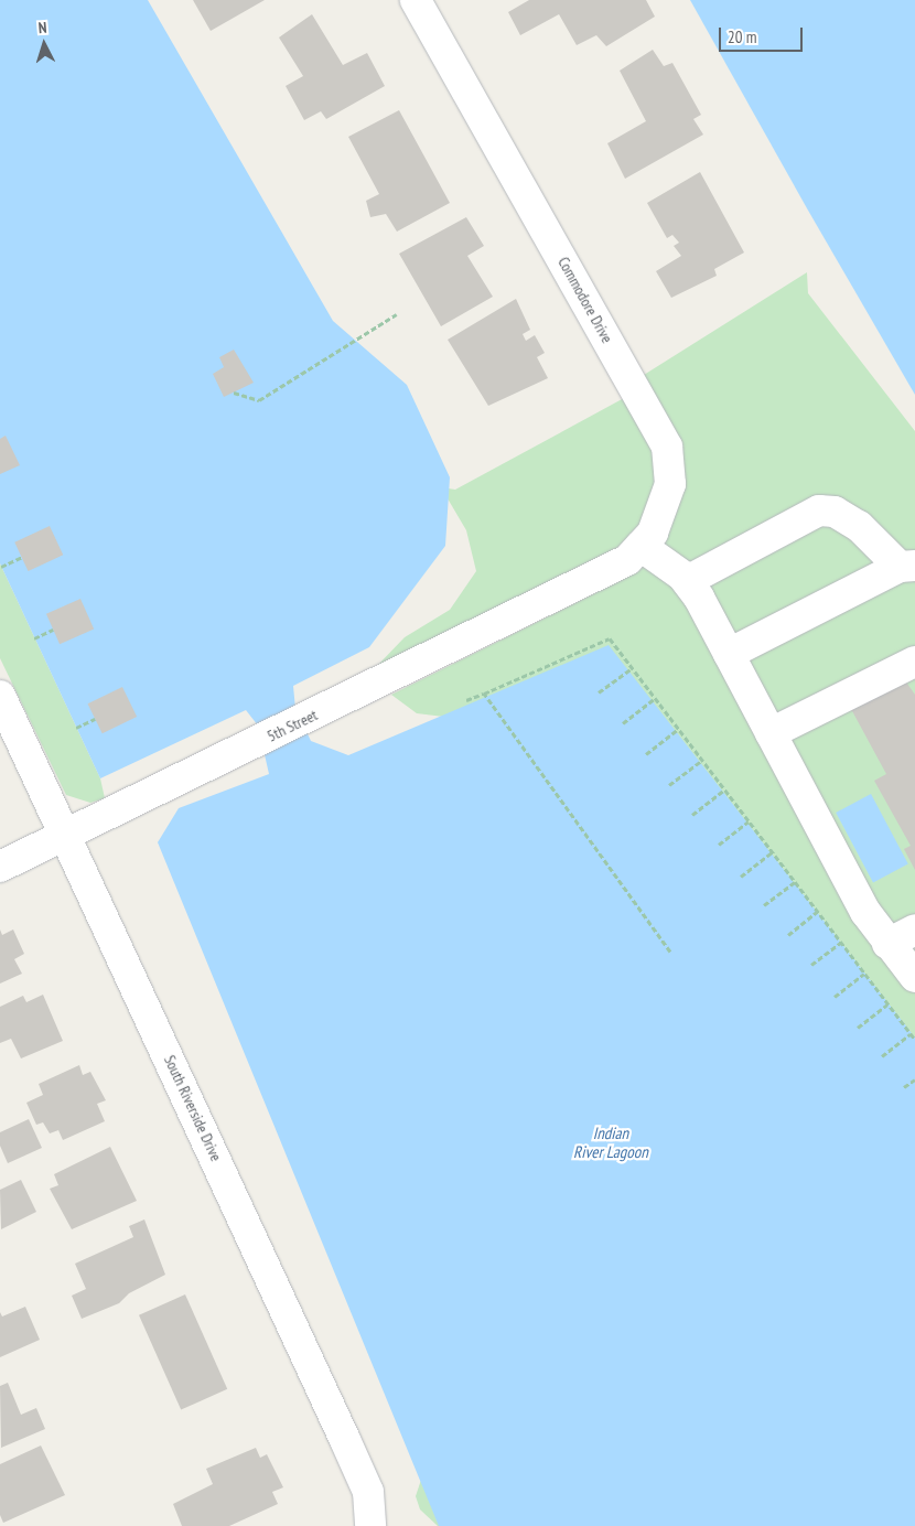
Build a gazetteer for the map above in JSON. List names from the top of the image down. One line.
{"streets":{"street":["Commodore Drive","5th Street","South Riverside Drive"]},"crossings":[["Commodore Drive","5th Street"],["5th Street","South Riverside Drive"]],"water":["Indian River Lagoon"],"scale_bar":"20 m","north":"top"}
